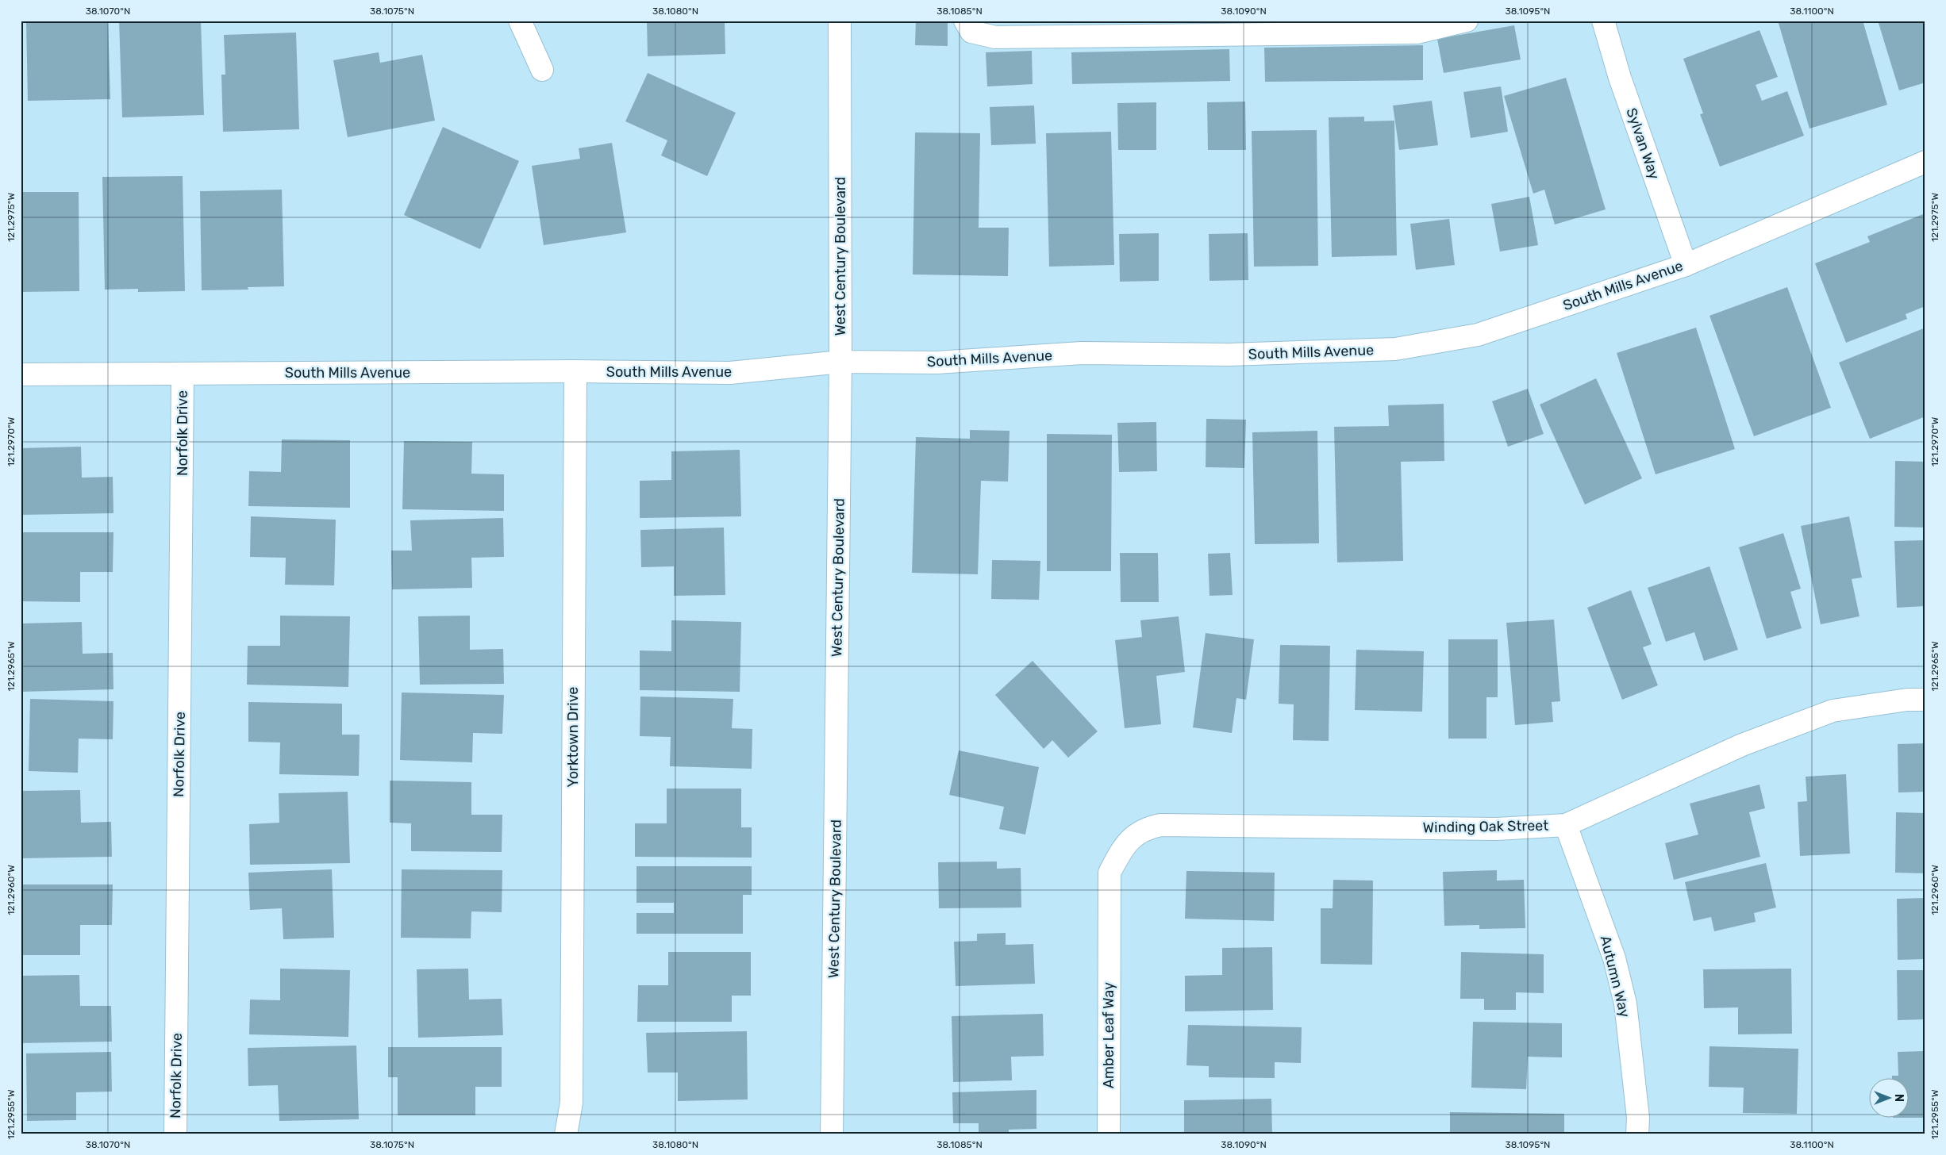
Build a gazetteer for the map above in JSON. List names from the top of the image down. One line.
{"streets":{"street":["Sylvan Way","West Century Boulevard","South Mills Avenue","Norfolk Drive","Yorktown Drive","Winding Oak Street","Autumn Way","Amber Leaf Way"]},"crossings":[["Sylvan Way","South Mills Avenue"],["West Century Boulevard","South Mills Avenue"],["South Mills Avenue","Norfolk Drive"],["South Mills Avenue","Yorktown Drive"],["Winding Oak Street","Autumn Way"],["Winding Oak Street","Amber Leaf Way"]],"north":"right","coordinates":["38.1070°N","38.1075°N","38.1080°N","38.1085°N","38.1090°N","38.1095°N","38.1100°N","121.2975°W","121.2970°W","121.2965°W","121.2960°W","121.2955°W"]}
